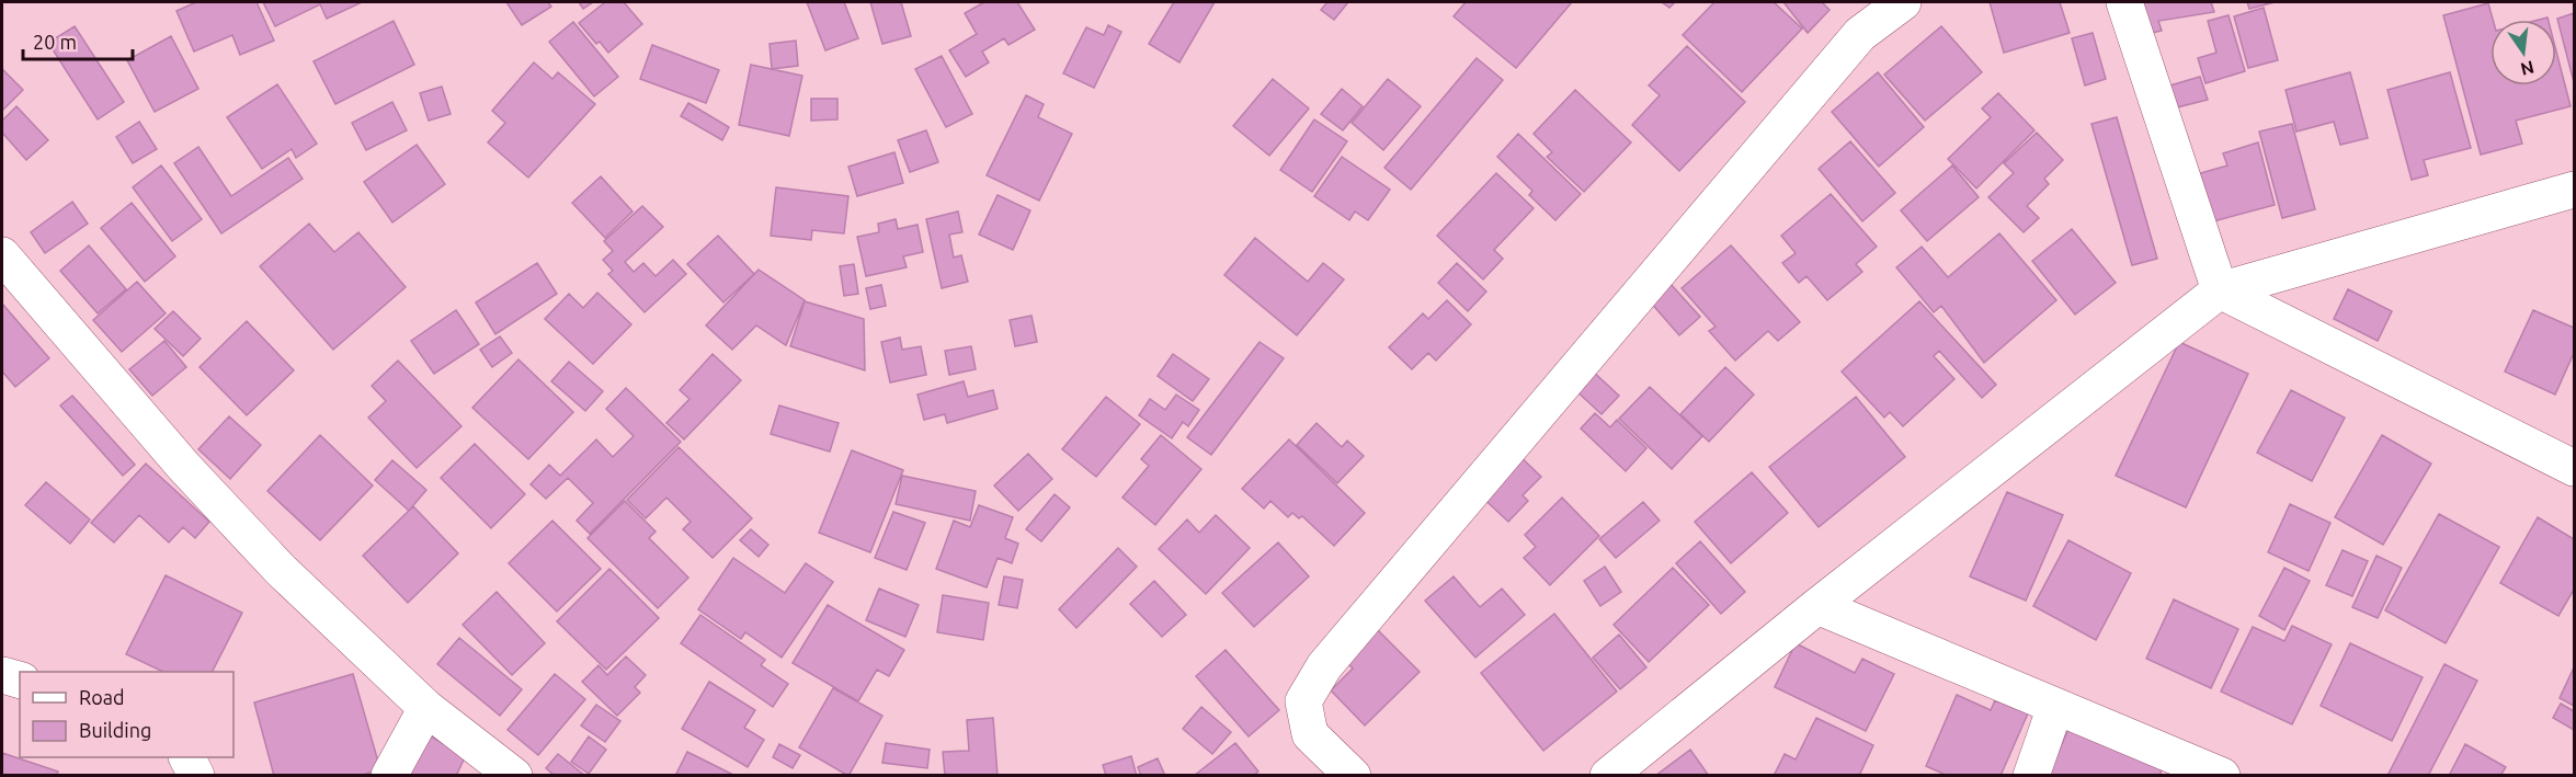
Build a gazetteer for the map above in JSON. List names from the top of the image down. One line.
{"legend":["Road","Building"],"scale_bar":"20 m","north":"bottom"}
